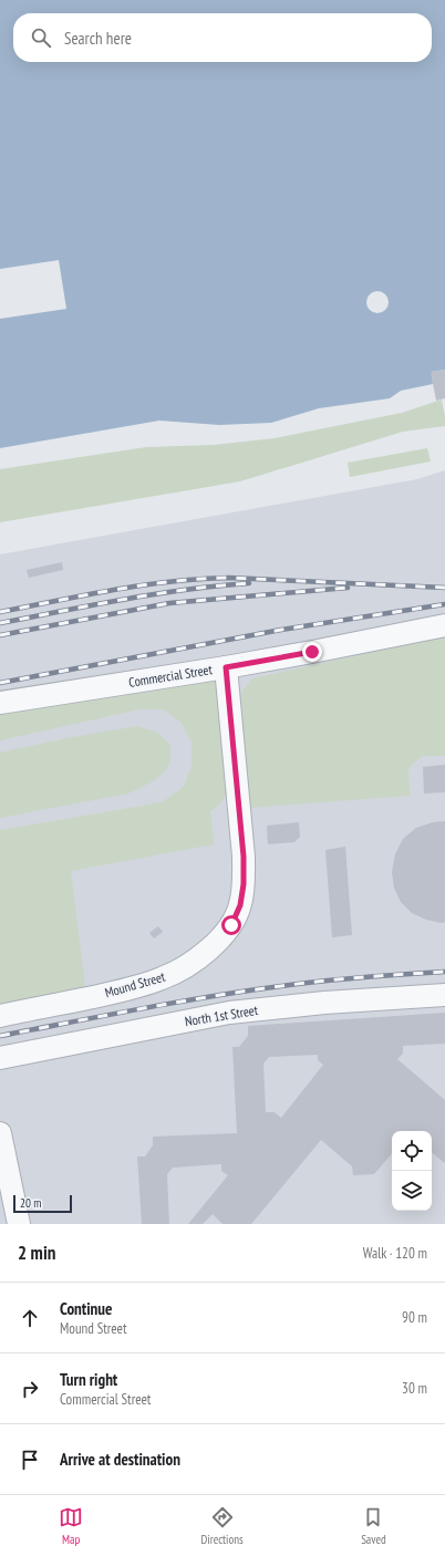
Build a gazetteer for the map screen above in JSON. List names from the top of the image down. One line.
{"streets":{"street":["Commercial Street","Mound Street","North 1st Street"]},"crossings":[["Commercial Street","Mound Street"]],"scale_bar":"20 m","page":{"search":"Search here","scale":"20 m","heading":["2 min","Walk · 120 m"],"list":[["Continue","Mound Street","90 m"],["Turn right","Commercial Street","30 m"],"Arrive at destination"],"nav":["Map","Directions","Saved"]}}
